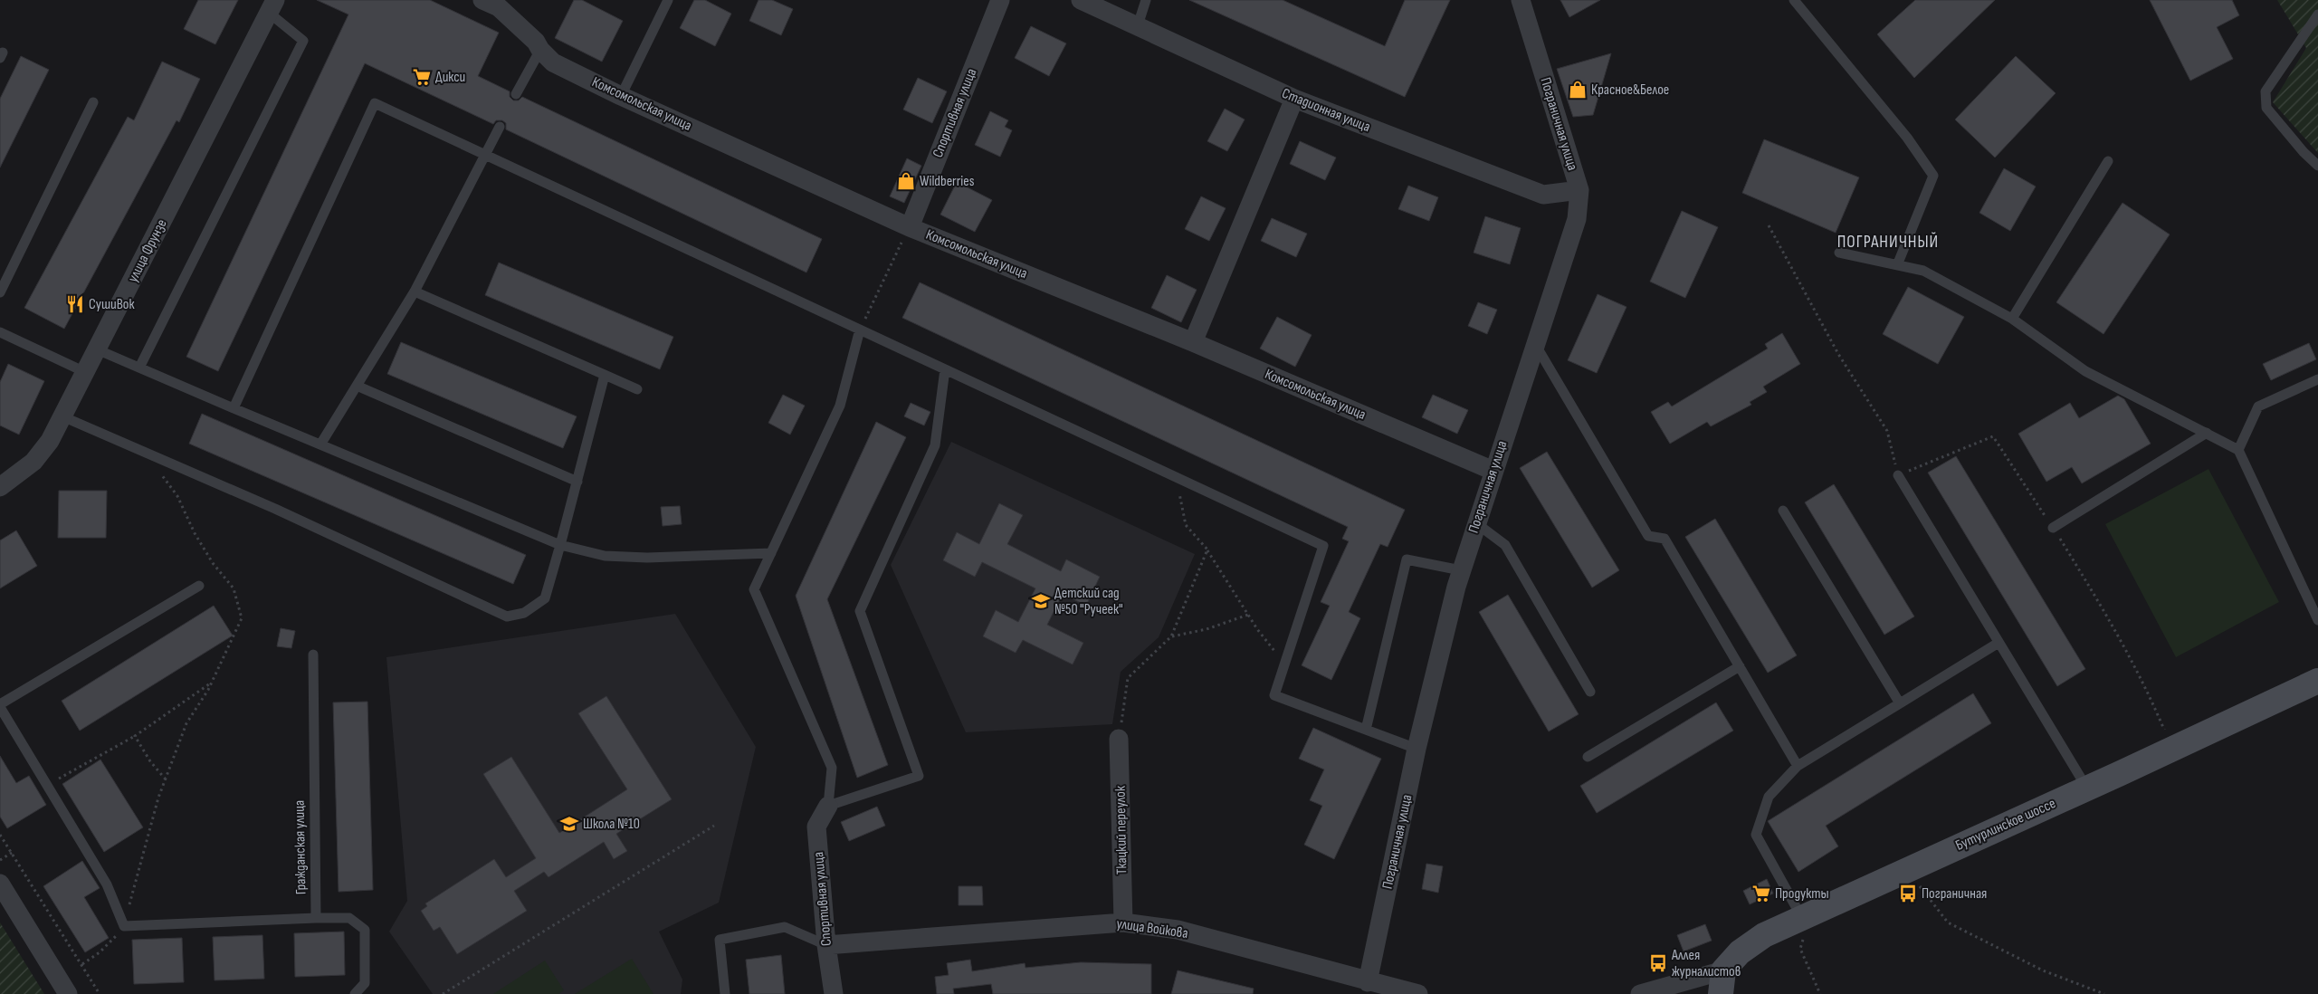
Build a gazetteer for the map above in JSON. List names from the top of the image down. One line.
{"streets":{"main road":["Бутурлинское шоссе"],"street":["Комсомольская улица","Стадионная улица","Спортивная улица","Пограничная улица","улица Фрунзе","Ткацкий переулок","улица Войкова"],"lane":["Гражданская улица"]},"crossings":[["Комсомольская улица","Спортивная улица"],["Комсомольская улица","Пограничная улица"],["Стадионная улица","Пограничная улица"],["Спортивная улица","улица Войкова"],["Пограничная улица","улица Войкова"],["Ткацкий переулок","улица Войкова"]],"districts":["ПОГРАНИЧНЫЙ"],"places":{"supermarket":["Дикси","Продукты"],"shop":["Красное&Белое","Wildberries"],"restaurant":["СушиВок"],"school or university":["Детский сад №50 \"Ручеек\"","Школа №10"],"bus stop":["Пограничная","Аллея журналистов"]}}
